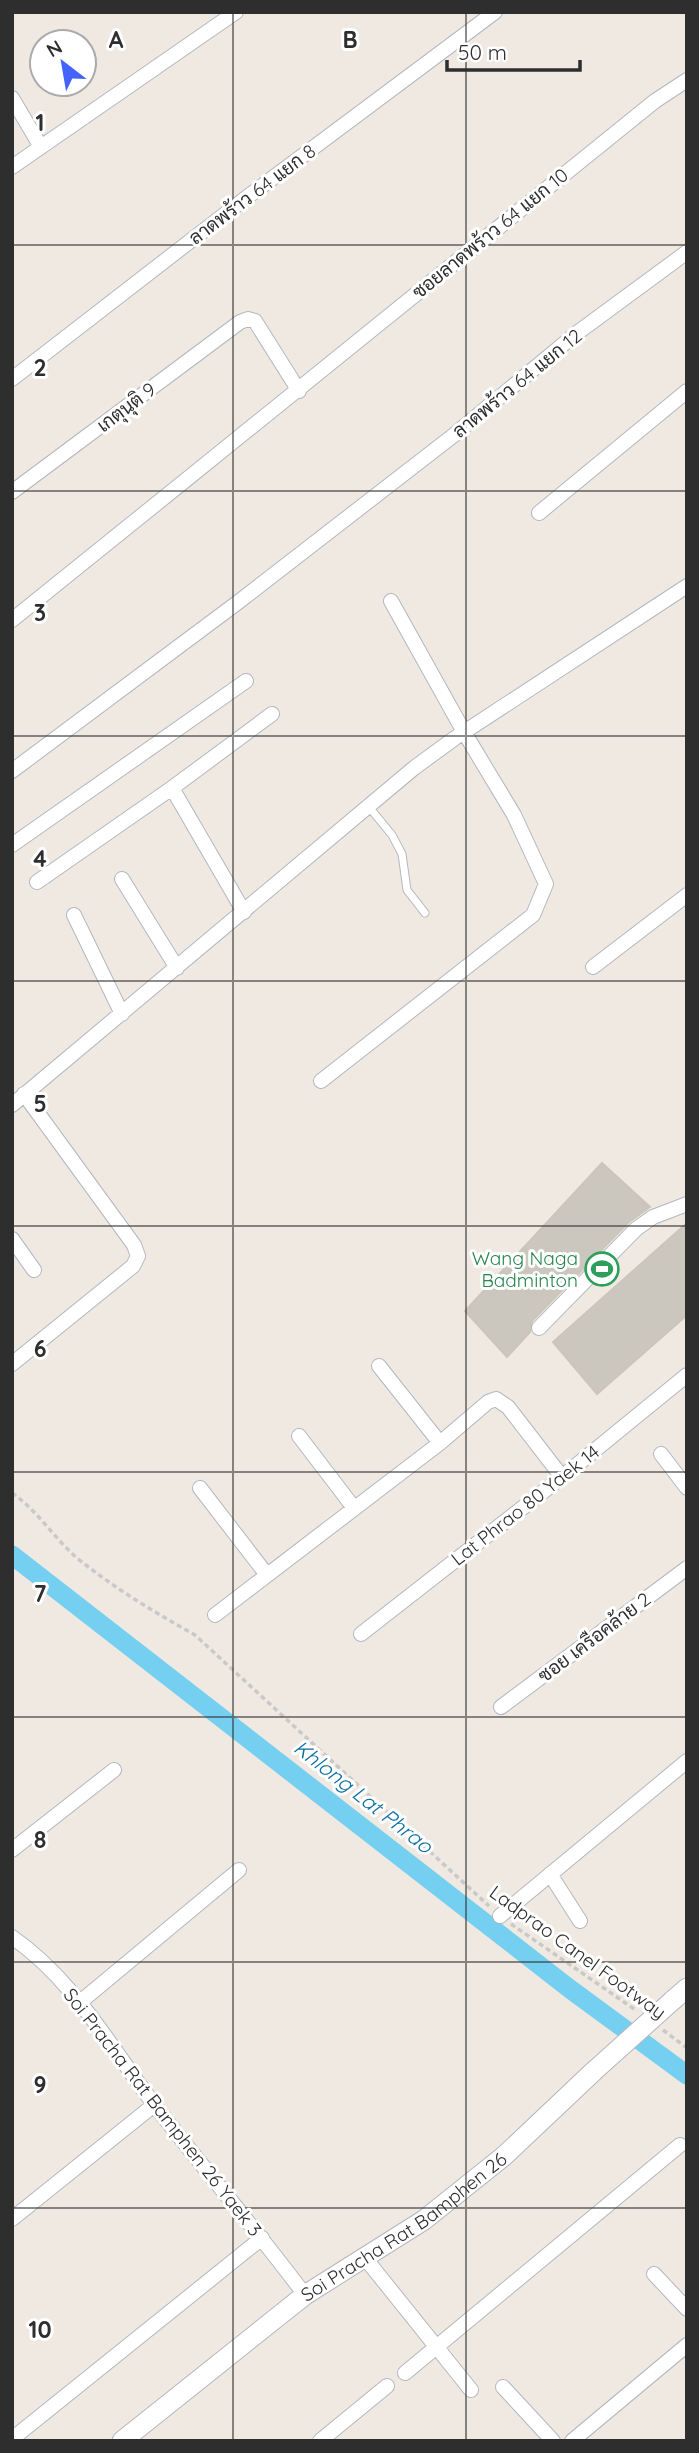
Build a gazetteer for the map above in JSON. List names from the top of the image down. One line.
{"streets":{"street":["ลาดพร้าว 64 แยก 8","ซอยลาดพร้าว 64 แยก 10","ลาดพร้าว 64 แยก 12","เกตุนุติ 9","Lat Phrao 80 Yaek 14","ซอย เครือคล้าย 2","Soi Pracha Rat Bamphen 26 Yaek 3","Soi Pracha Rat Bamphen 26"],"path":["Ladprao Canel Footway"]},"crossings":[["ซอยลาดพร้าว 64 แยก 10","เกตุนุติ 9"],["Soi Pracha Rat Bamphen 26 Yaek 3","Soi Pracha Rat Bamphen 26"]],"water":["Khlong Lat Phrao"],"places":{"sports":["Wang Naga Badminton"]},"scale_bar":"50 m","north":"top left","grid":{"columns":["A","B"],"rows":["1","2","3","4","5","6","7","8","9","10"]}}
